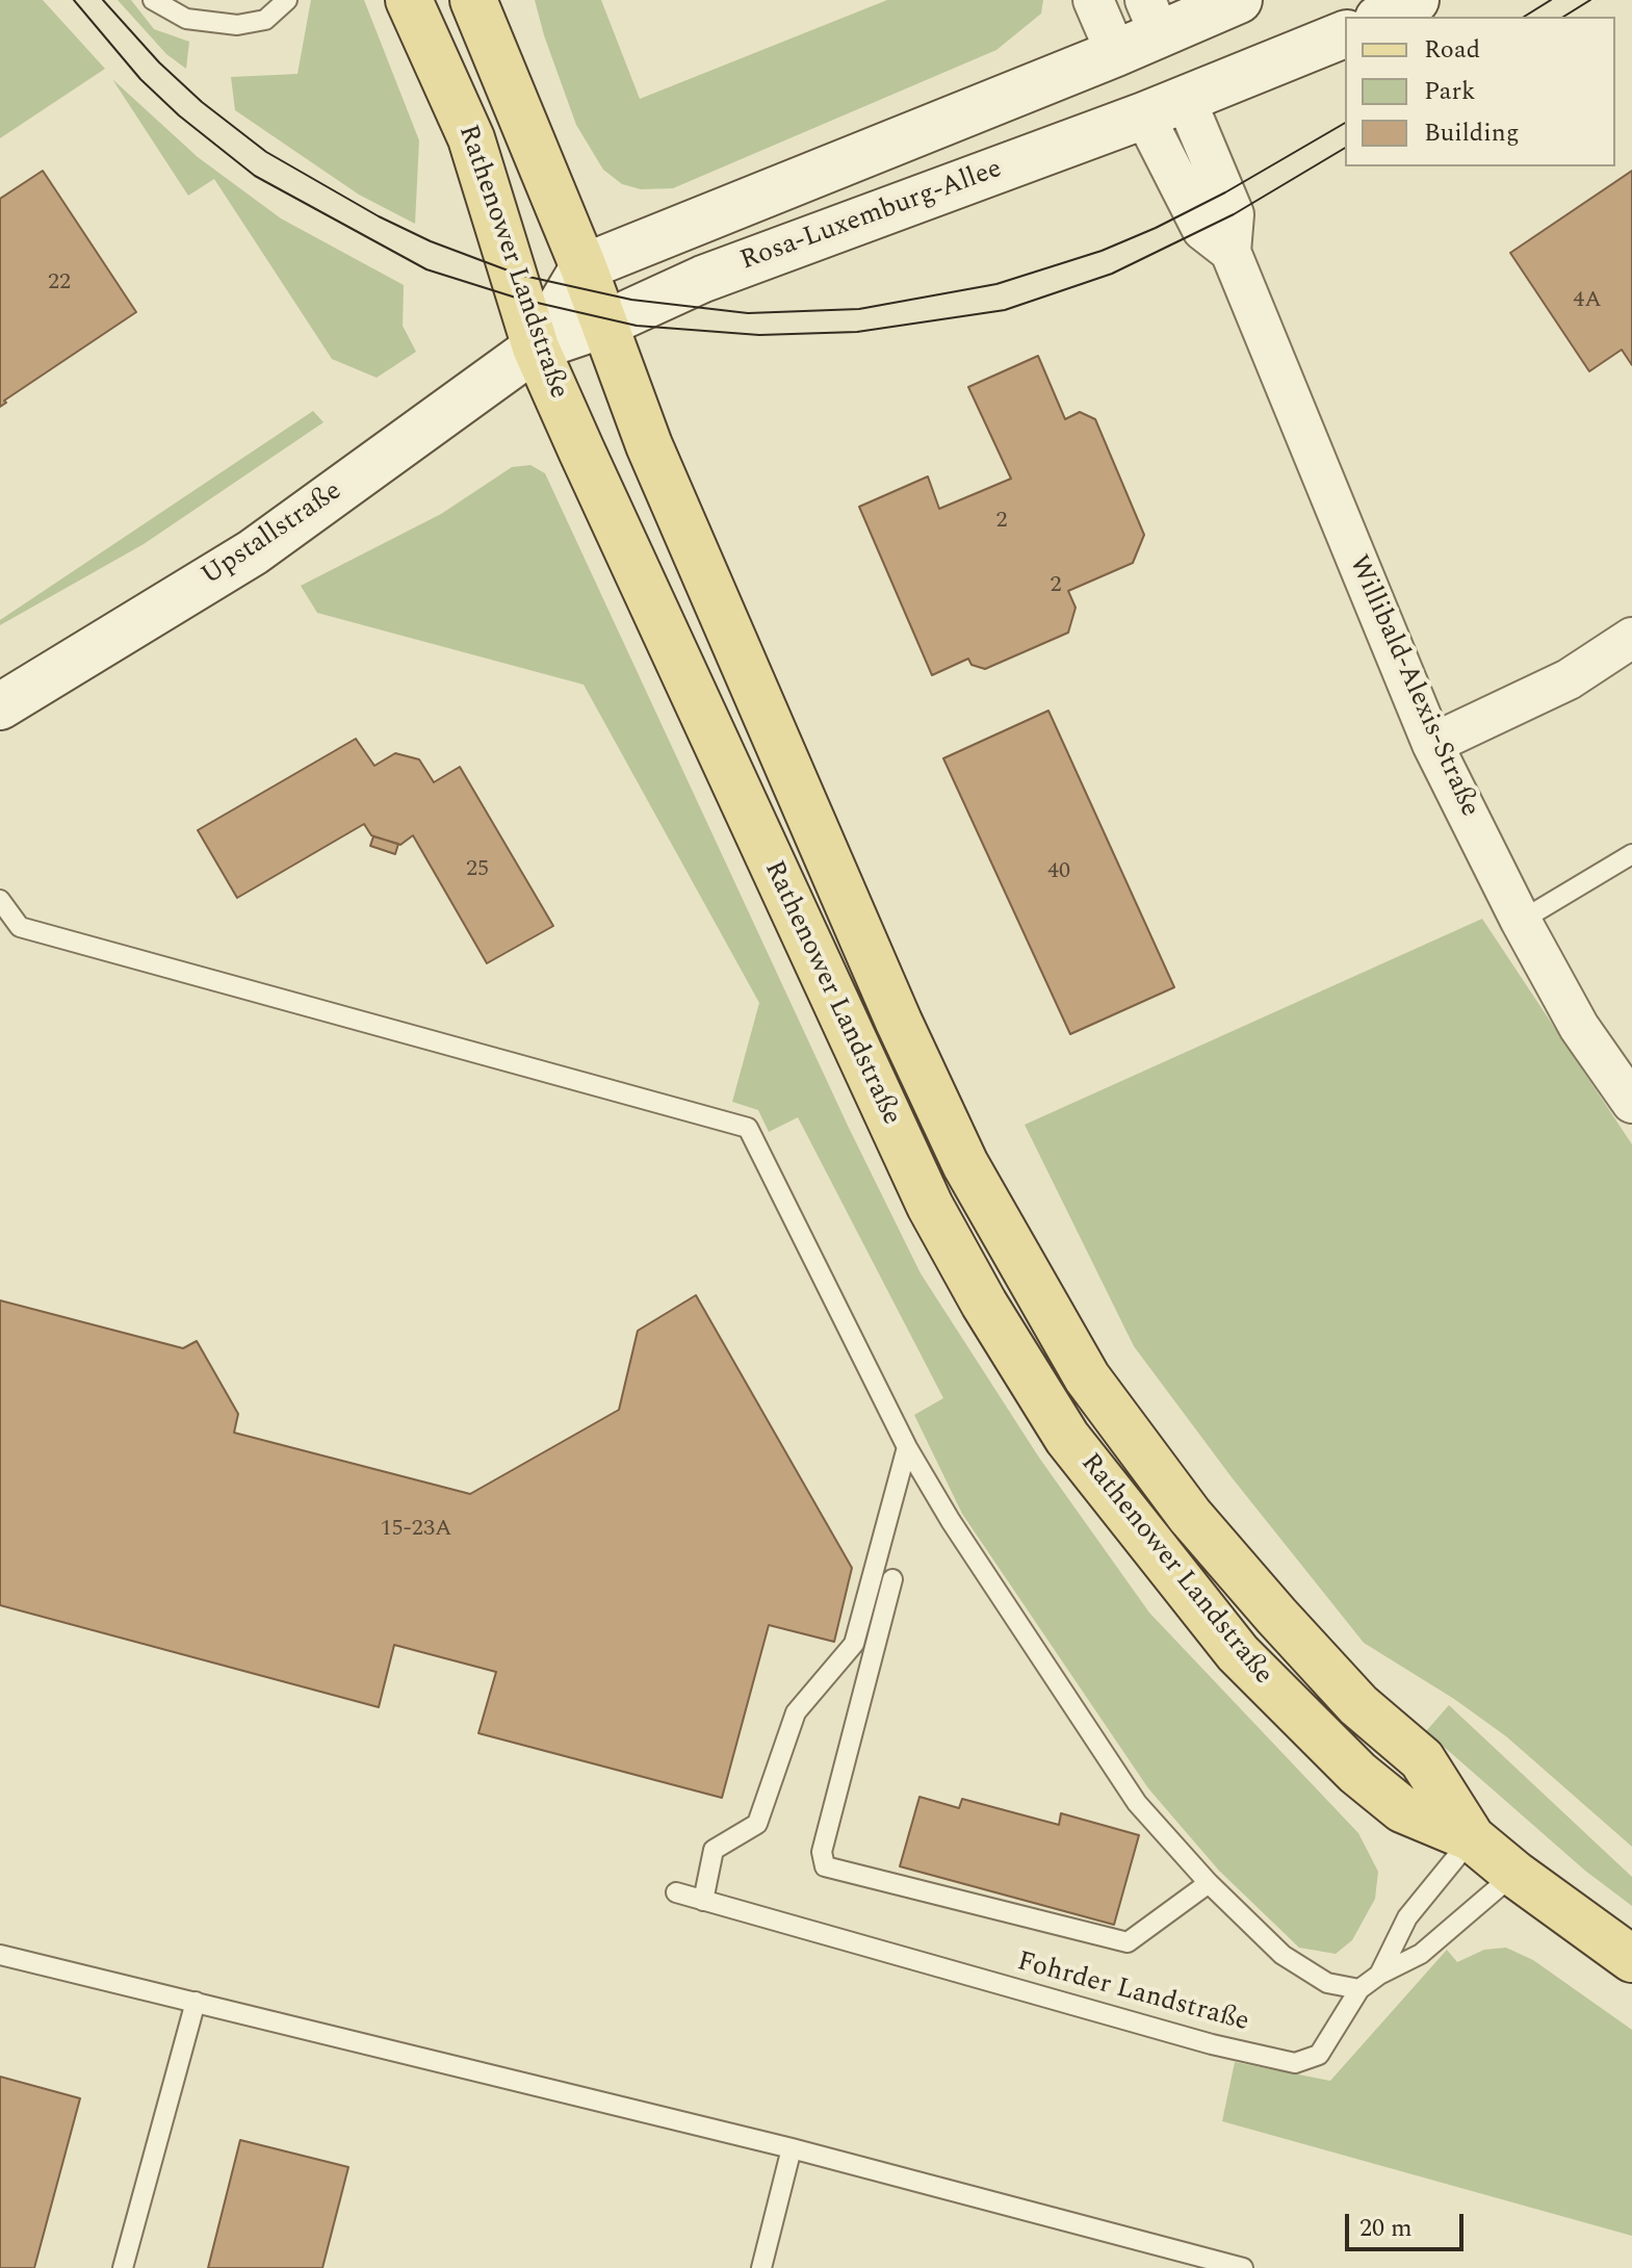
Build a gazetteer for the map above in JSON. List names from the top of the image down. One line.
{"streets":{"main road":["Rathenower Landstraße"],"street":["Rosa-Luxemburg-Allee","Upstallstraße","Willibald-Alexis-Straße"],"lane":["Fohrder Landstraße"]},"crossings":[["Rosa-Luxemburg-Allee","Rathenower Landstraße"],["Rosa-Luxemburg-Allee","Upstallstraße"],["Rosa-Luxemburg-Allee","Willibald-Alexis-Straße"],["Rathenower Landstraße","Upstallstraße"],["Rathenower Landstraße","Fohrder Landstraße"]],"house_numbers":["22","4A","2","2","25","40","15-23A"],"legend":["Road","Park","Building"],"scale_bar":"20 m"}
